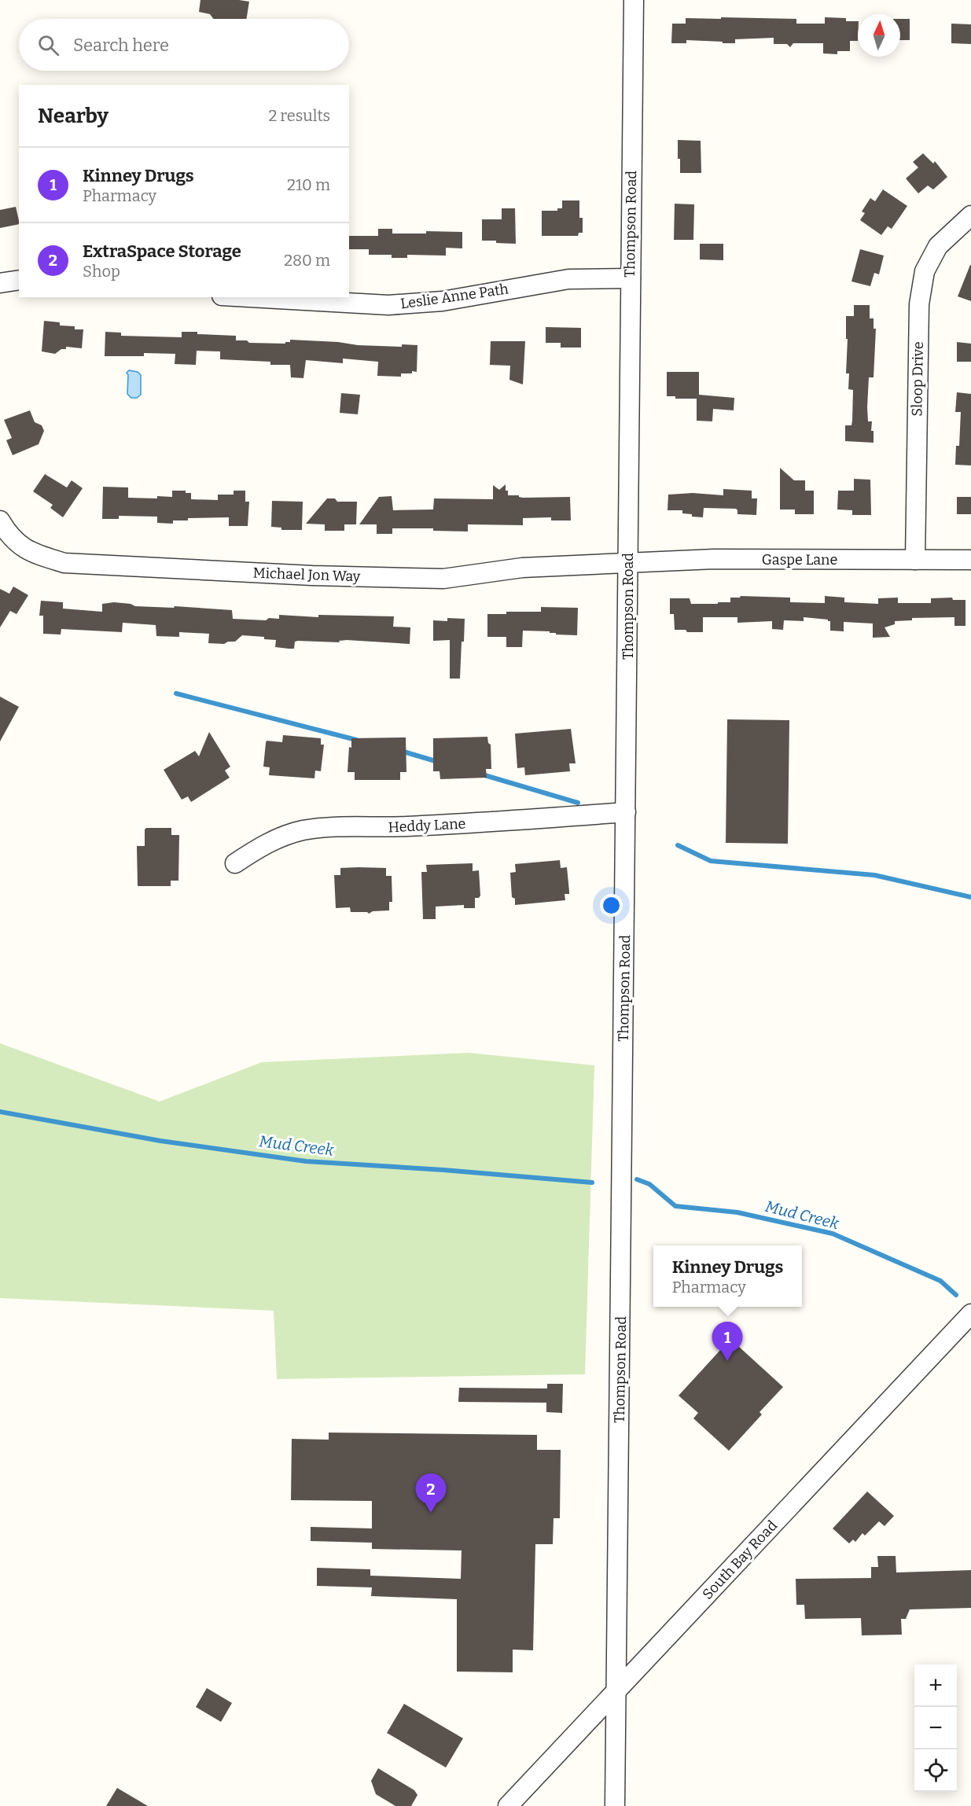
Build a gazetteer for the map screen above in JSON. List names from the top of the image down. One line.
{"streets":{"street":["Thompson Road","Leslie Anne Path","Sloop Drive","Gaspe Lane","Michael Jon Way","Heddy Lane","South Bay Road"]},"crossings":[["Thompson Road","Leslie Anne Path"],["Thompson Road","Gaspe Lane"],["Thompson Road","Michael Jon Way"],["Thompson Road","Heddy Lane"],["Thompson Road","South Bay Road"],["Sloop Drive","Gaspe Lane"],["Gaspe Lane","Michael Jon Way"]],"water":["Mud Creek"],"north":"top","page":{"search":"Search here","heading":["Nearby","2 results"],"list":[{"mark":"1","name":"Kinney Drugs","note":"Pharmacy","value":"210 m"},{"mark":"2","name":"ExtraSpace Storage","note":"Shop","value":"280 m"}],"popup":["Kinney Drugs","Pharmacy"],"pins":["1","2"],"map_buttons":["+","−"]}}
